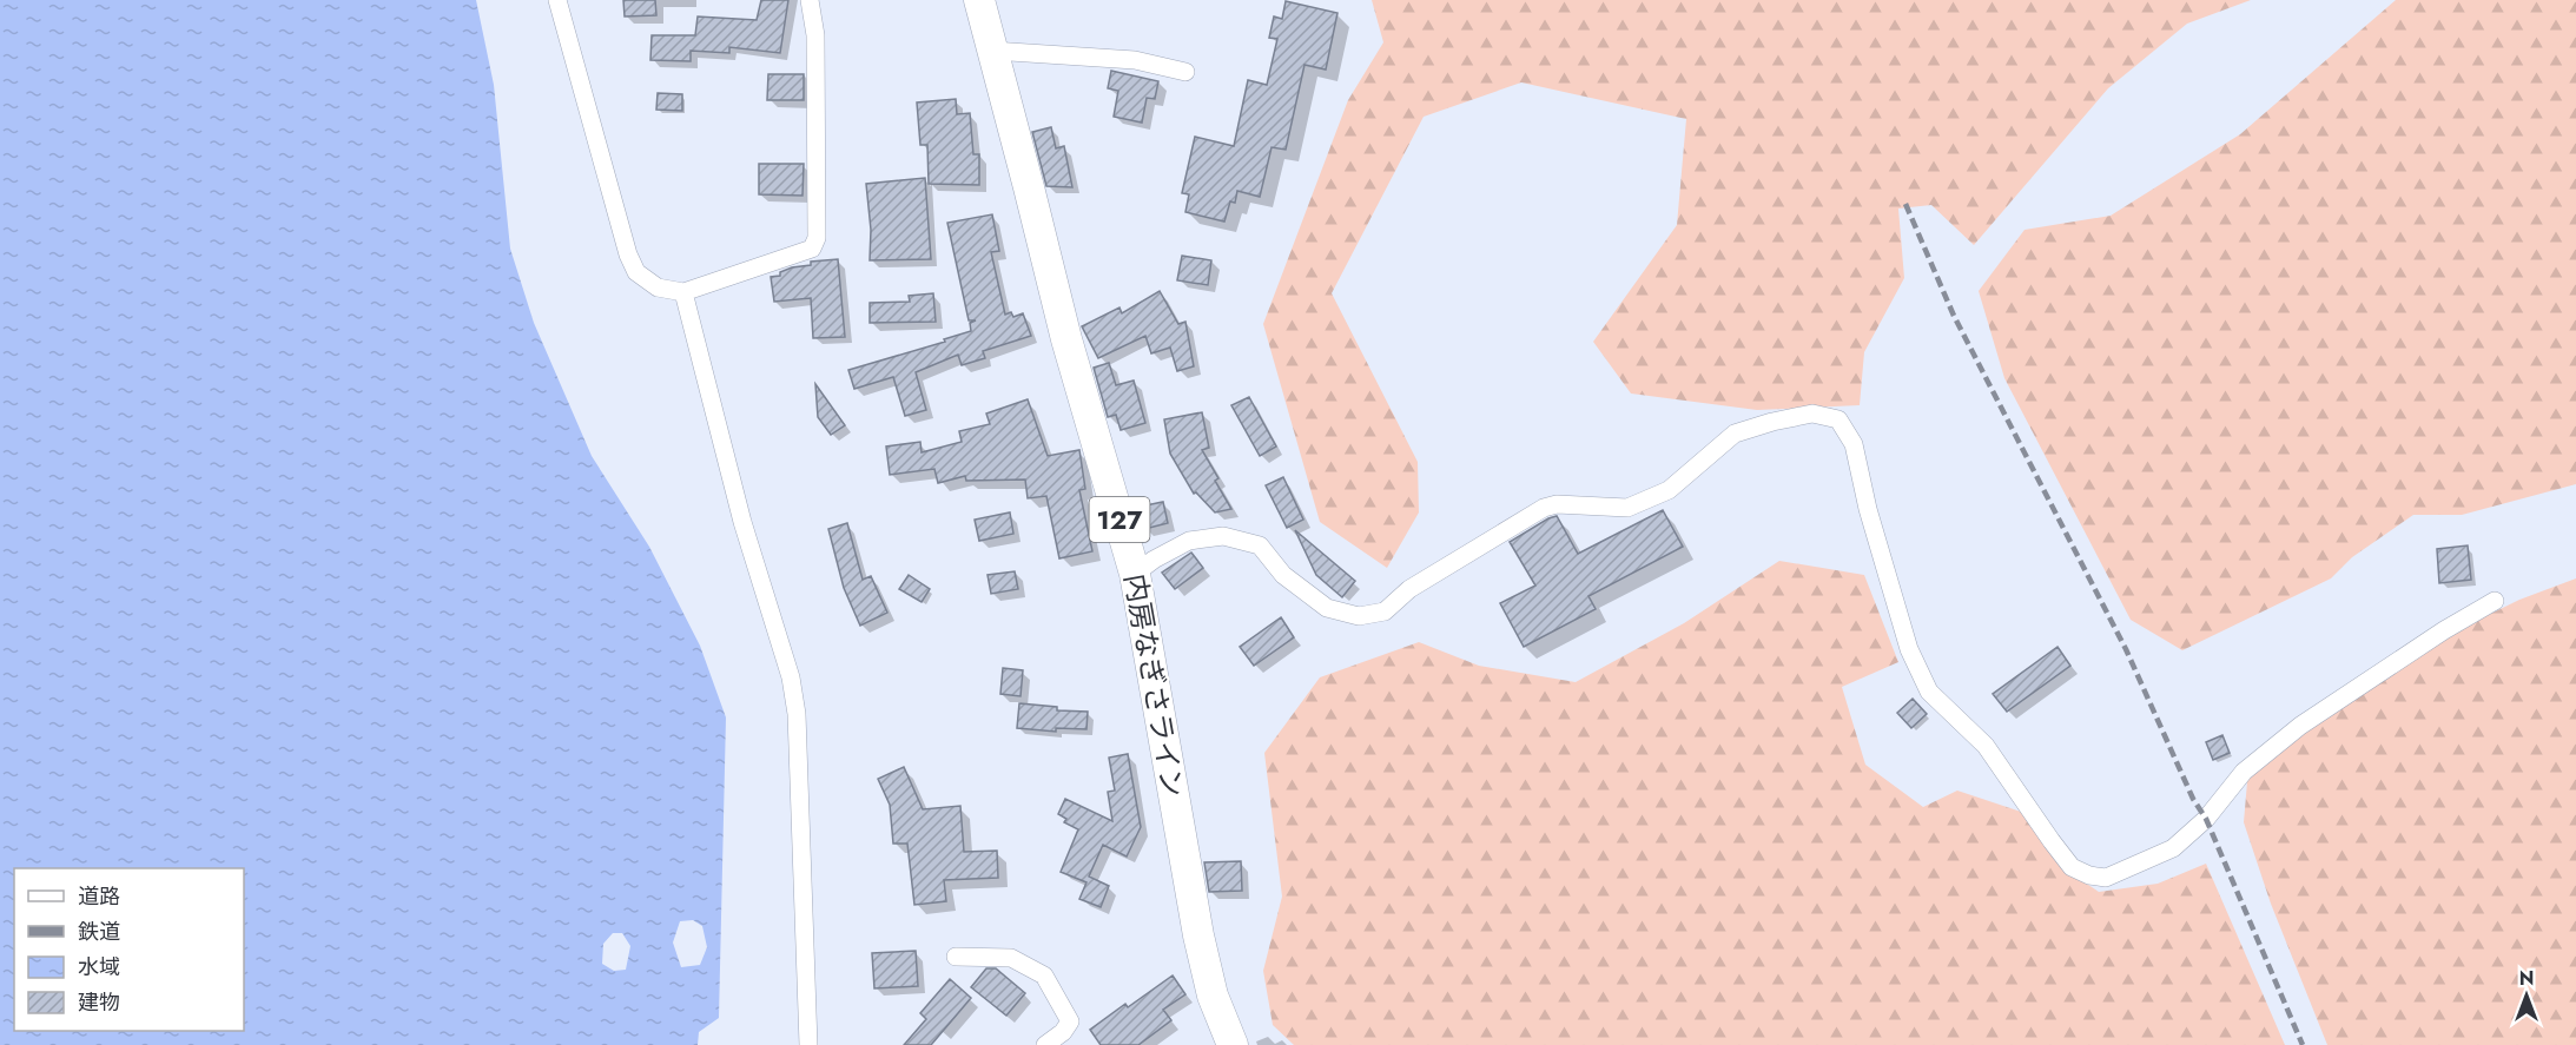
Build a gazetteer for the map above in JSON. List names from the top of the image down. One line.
{"streets":{"highway":["127","内房なぎさライン"]},"legend":["道路","鉄道","水域","建物"],"north":"top"}
